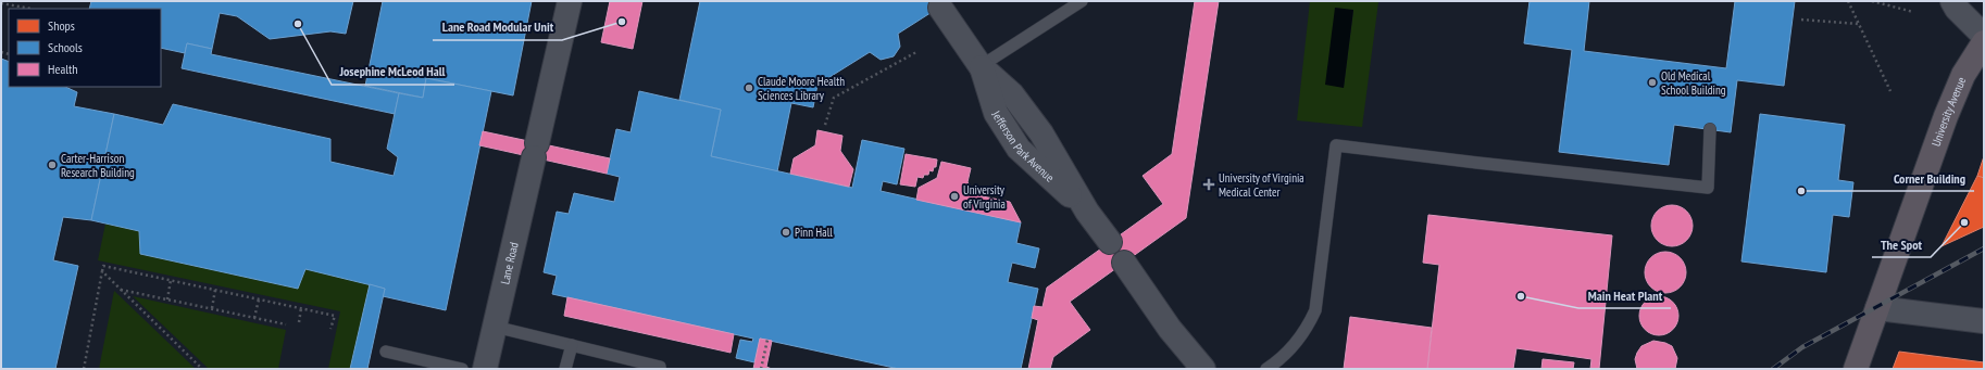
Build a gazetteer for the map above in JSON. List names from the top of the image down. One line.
{"streets":{"main road":["University Avenue"],"street":["Jefferson Park Avenue","Lane Road"]},"places":{"other":["Lane Road Modular Unit","Josephine McLeod Hall","Old Medical School Building","Claude Moore Health Sciences Library","Carter-Harrison Research Building","Corner Building","University of Virginia","The Spot","Pinn Hall","Main Heat Plant"],"health":["University of Virginia Medical Center"]},"legend":["Shops","Schools","Health"]}
